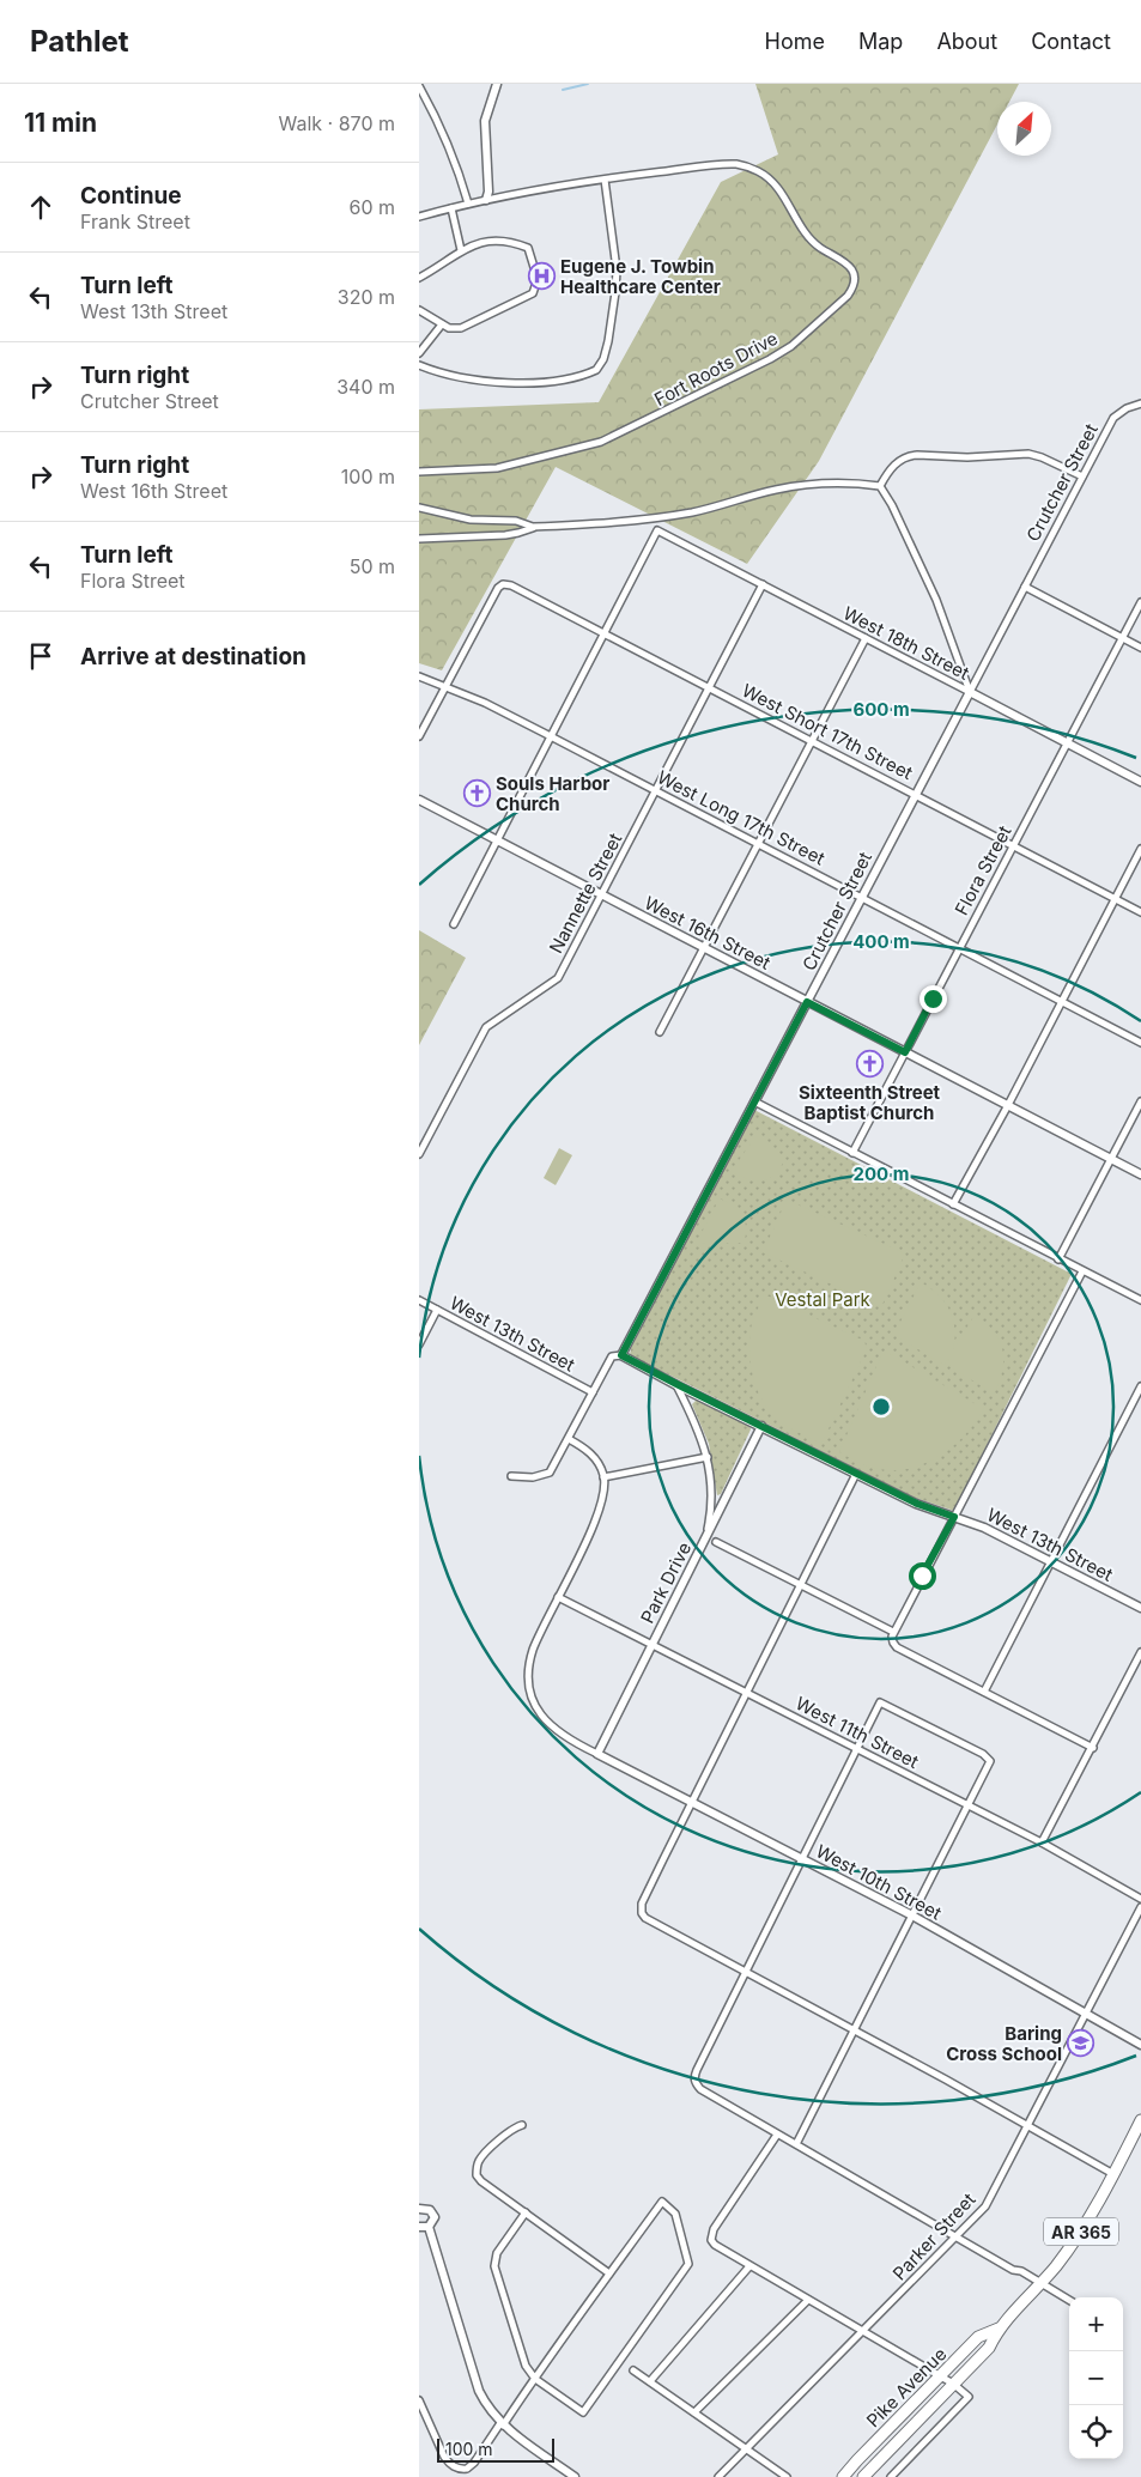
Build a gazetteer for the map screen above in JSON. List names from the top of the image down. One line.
{"streets":{"main road":["AR 365","Pike Avenue"],"street":["Fort Roots Drive","Crutcher Street","West 18th Street","West Short 17th Street","West Long 17th Street","Flora Street","Nannette Street","West 16th Street","West 13th Street","Park Drive","West 11th Street","West 10th Street","Parker Street"]},"crossings":[["Crutcher Street","West 18th Street"],["Crutcher Street","West Short 17th Street"],["Crutcher Street","West Long 17th Street"],["Crutcher Street","West 16th Street"],["Crutcher Street","West 13th Street"],["West 18th Street","West Short 17th Street"],["West 18th Street","Flora Street"],["West 18th Street","Nannette Street"],["West Short 17th Street","West Long 17th Street"],["West Short 17th Street","Flora Street"],["West Short 17th Street","Nannette Street"],["West Long 17th Street","Flora Street"],["West Long 17th Street","Nannette Street"],["Flora Street","West 16th Street"],["Nannette Street","West 16th Street"],["West 13th Street","Park Drive"],["Park Drive","West 11th Street"],["Park Drive","West 10th Street"],["West 10th Street","Parker Street"]],"parks":["Vestal Park"],"places":{"hospital":["Eugene J. Towbin Healthcare Center"],"church":["Souls Harbor Church","Sixteenth Street Baptist Church"],"school or university":["Baring Cross School"]},"scale_bar":"100 m","north":"top right","page":{"header":"Pathlet","nav":["Home","Map","About","Contact"],"heading":["11 min","Walk · 870 m"],"list":[["Continue","Frank Street","60 m"],["Turn left","West 13th Street","320 m"],["Turn right","Crutcher Street","340 m"],["Turn right","West 16th Street","100 m"],["Turn left","Flora Street","50 m"],"Arrive at destination"],"map_buttons":["+","−"],"scale":"100 m"},"rings":["600 m","400 m","200 m"]}
